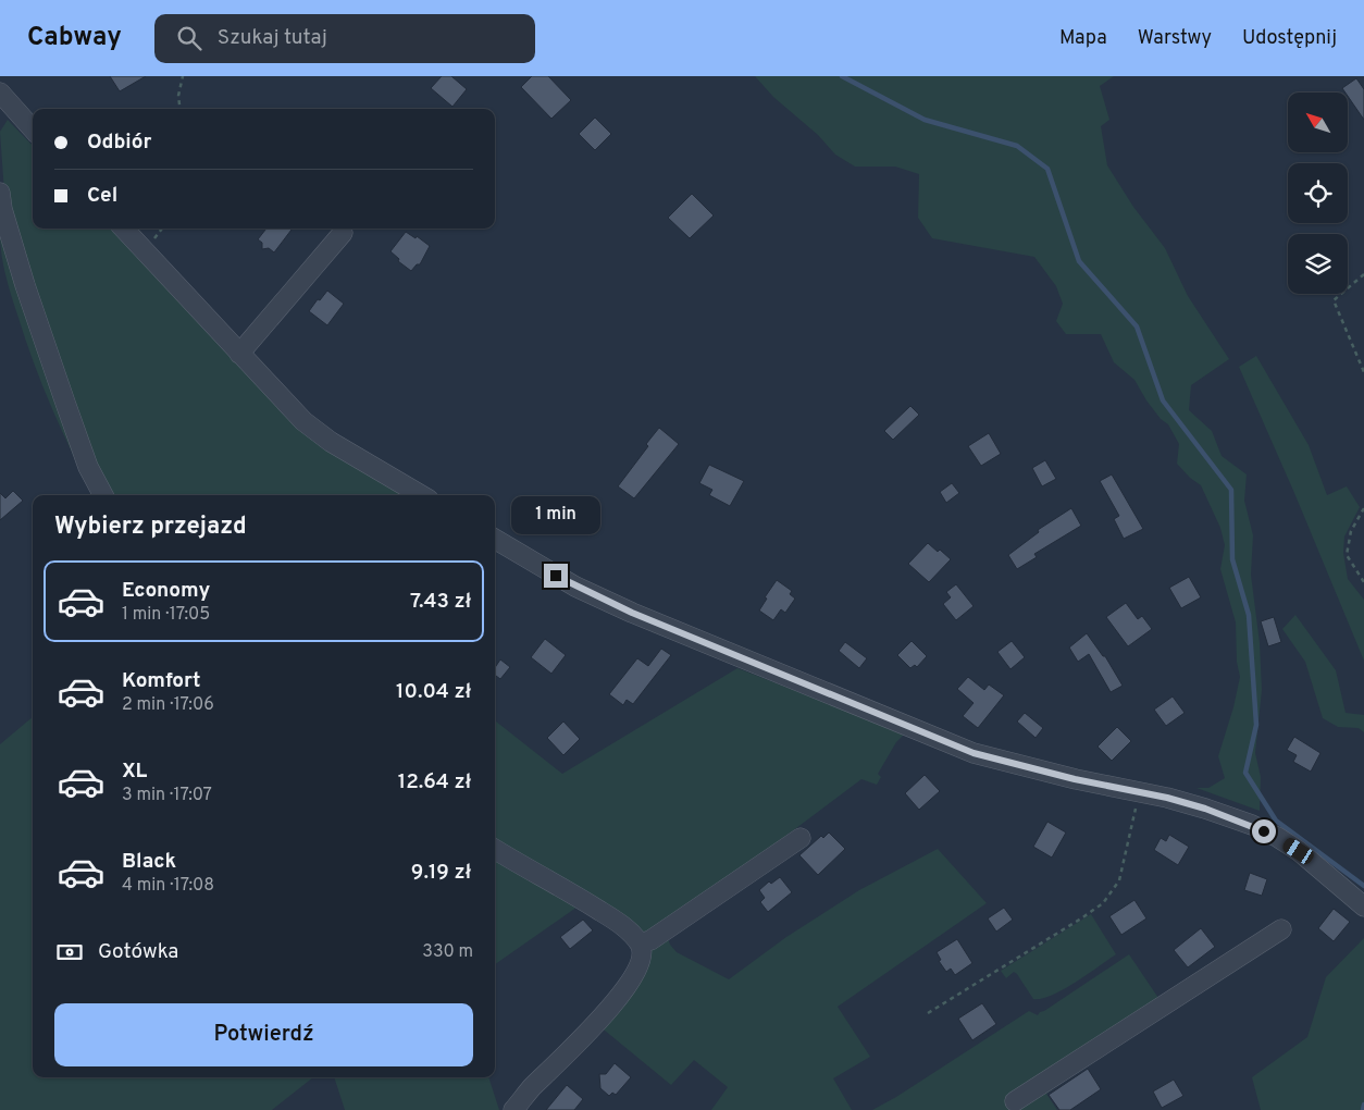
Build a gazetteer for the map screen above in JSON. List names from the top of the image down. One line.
{"north":"top left","page":{"header":"Cabway","search":"Szukaj tutaj","nav":["Mapa","Warstwy","Udostępnij"],"banner":["Odbiór","Cel"],"heading":"Wybierz przejazd","bubble":"1 min","list":[{"name":"Economy","note":"1 min · 17:05","value":"7.43 zł"},{"name":"Komfort","note":"2 min · 17:06","value":"10.04 zł"},{"name":"XL","note":"3 min · 17:07","value":"12.64 zł"},{"name":"Black","note":"4 min · 17:08","value":"9.19 zł"}],"pay":["Gotówka","330 m"],"buttons":"Potwierdź"}}
